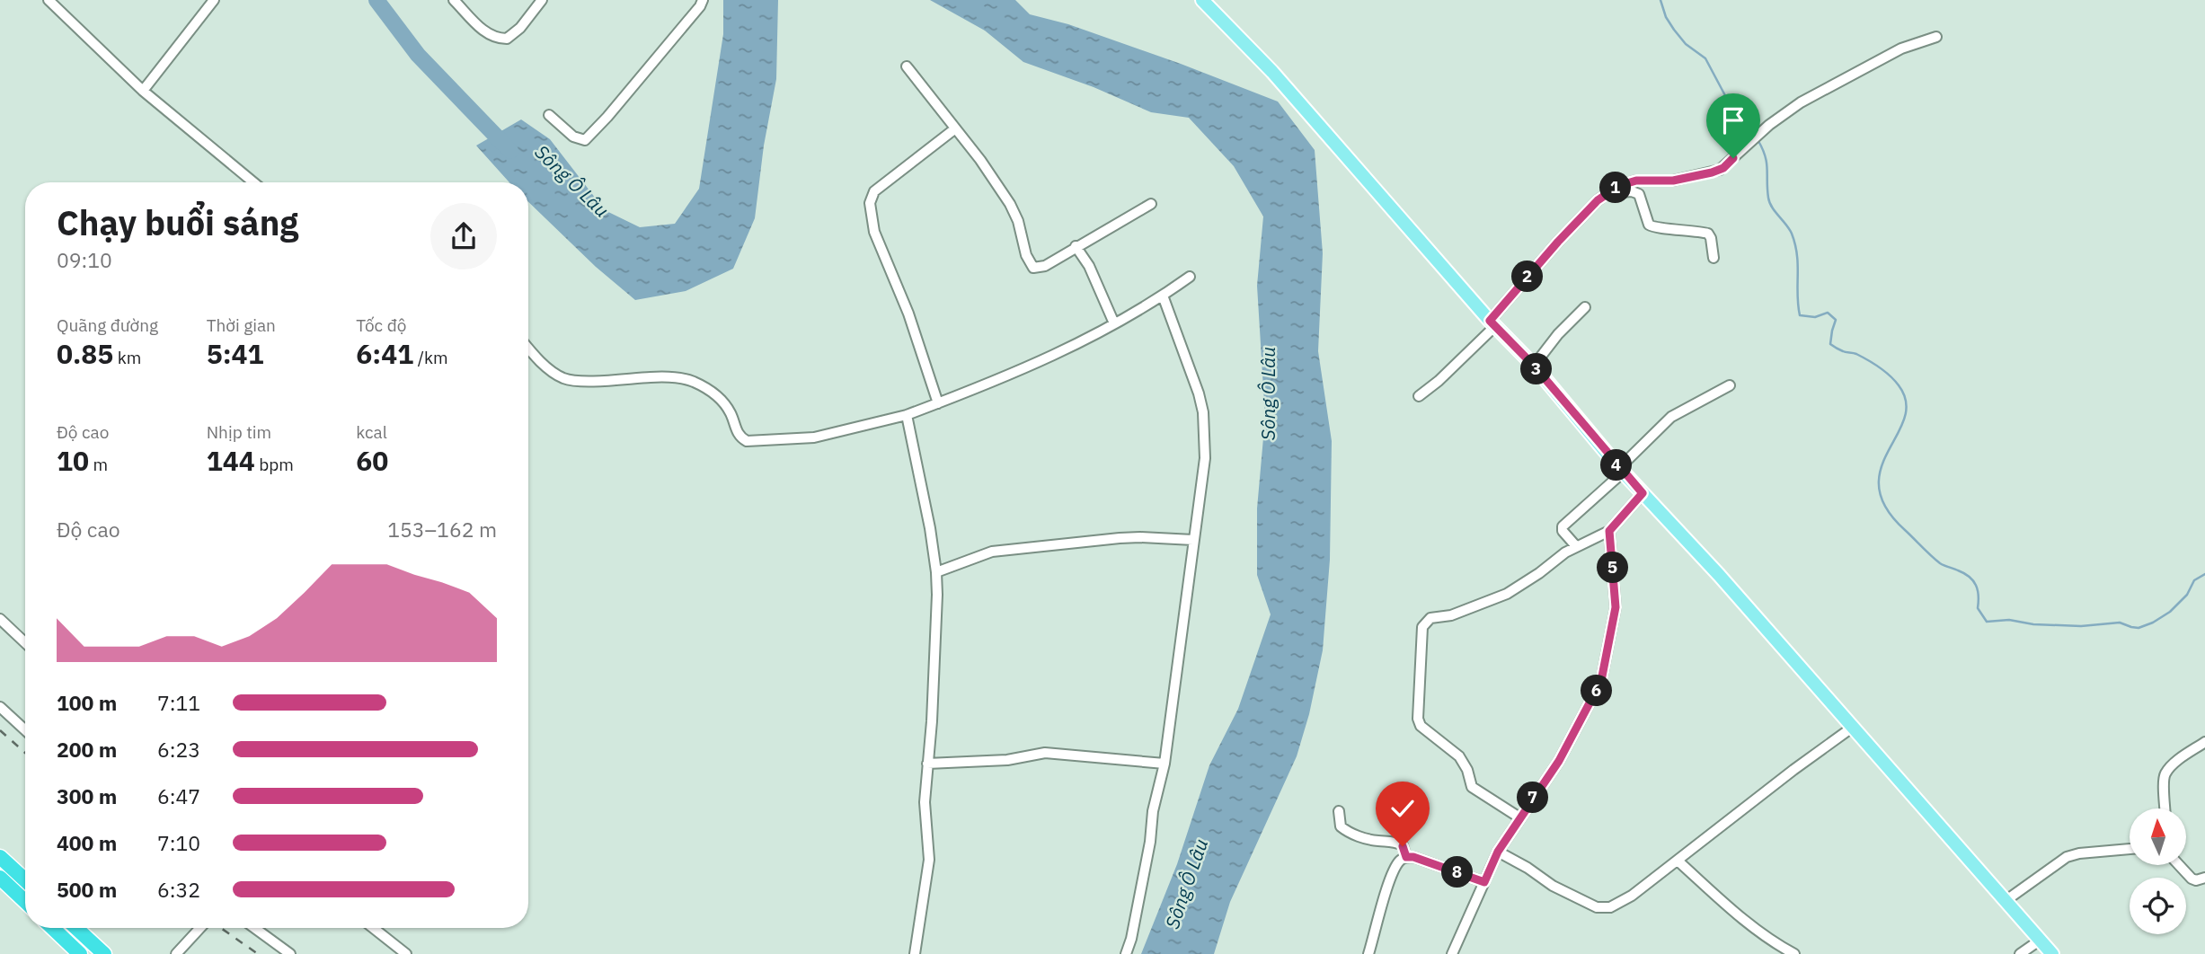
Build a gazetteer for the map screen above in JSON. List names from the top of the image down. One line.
{"water":["Sông Ô Lâu"],"north":"top","page":{"pins":["1","2","3","4","5","6","7","8"],"heading":["Chạy buổi sáng","09:10"],"stats":[["Quãng đường","0.85 km"],["Thời gian","5:41"],["Tốc độ","6:41 /km"],["Độ cao","10 m"],["Nhịp tim","144 bpm"],["kcal","60"]],"chart":["Độ cao","153–162 m"],"list":[{"name":"100 m","note":"7:11"},{"name":"200 m","note":"6:23"},{"name":"300 m","note":"6:47"},{"name":"400 m","note":"7:10"},{"name":"500 m","note":"6:32"}]}}
